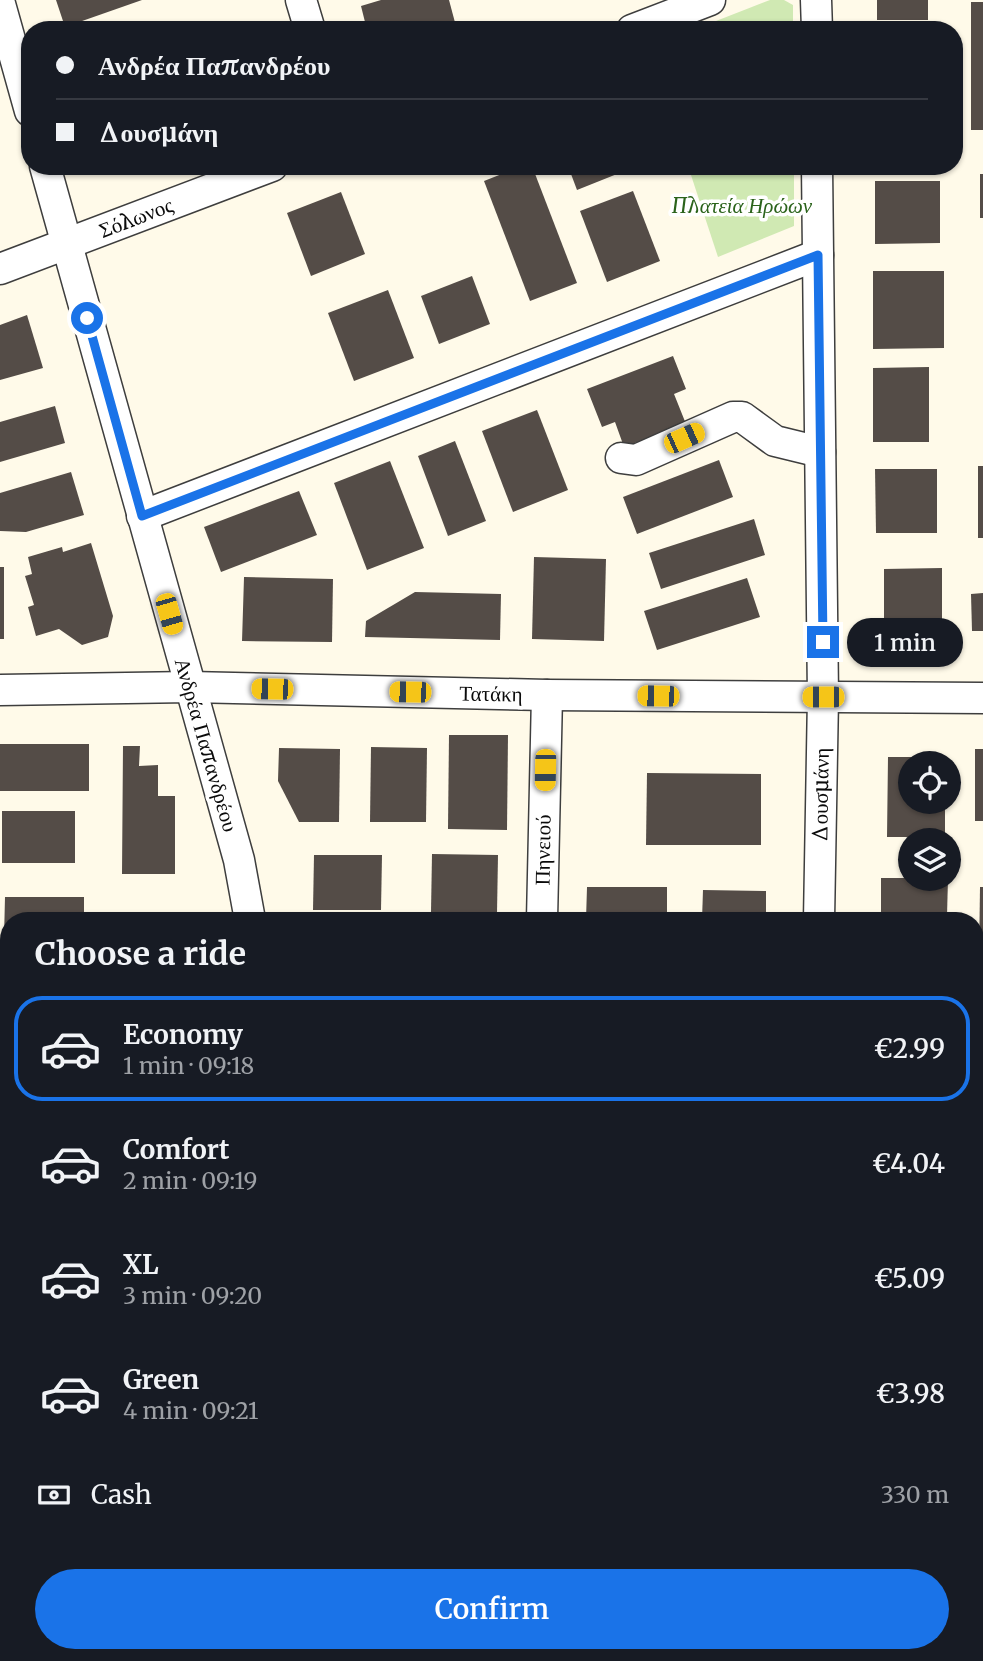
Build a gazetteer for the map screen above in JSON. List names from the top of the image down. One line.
{"streets":{"street":["Σόλωνος","Τατάκη","Ανδρέα Παπανδρέου","Δουσμάνη","Πηνειού"]},"crossings":[["Σόλωνος","Ανδρέα Παπανδρέου"],["Τατάκη","Ανδρέα Παπανδρέου"],["Τατάκη","Δουσμάνη"],["Τατάκη","Πηνειού"]],"parks":["Πλατεία Ηρώων"],"page":{"banner":["Ανδρέα Παπανδρέου","Δουσμάνη"],"bubble":"1 min","heading":"Choose a ride","list":[{"name":"Economy","note":"1 min · 09:18","value":"€2.99"},{"name":"Comfort","note":"2 min · 09:19","value":"€4.04"},{"name":"XL","note":"3 min · 09:20","value":"€5.09"},{"name":"Green","note":"4 min · 09:21","value":"€3.98"}],"pay":["Cash","330 m"],"buttons":"Confirm"}}
